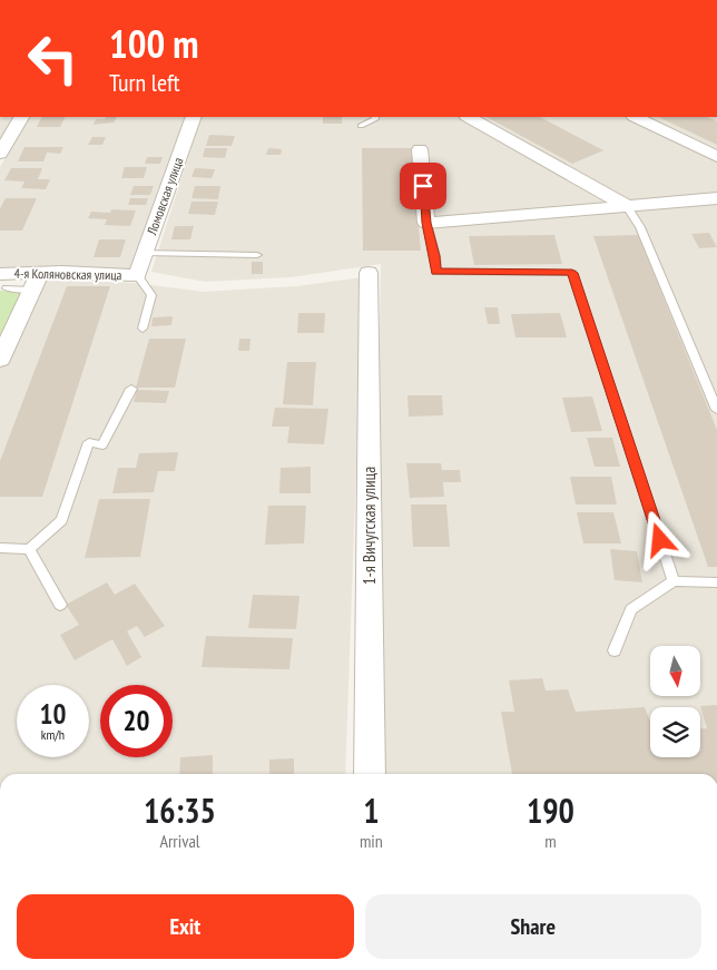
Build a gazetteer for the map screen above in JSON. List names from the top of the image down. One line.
{"streets":{"street":["Ломовская улица","4-я Коляновская улица","1-я Вичугская улица"]},"crossings":[["Ломовская улица","4-я Коляновская улица"]],"north":"bottom","page":{"turn":["100 m","Turn left"],"speed":"10 km/h","limit":"20","eta":["16:35","Arrival","1","min","190","m"],"buttons":["Exit","Share"]}}
